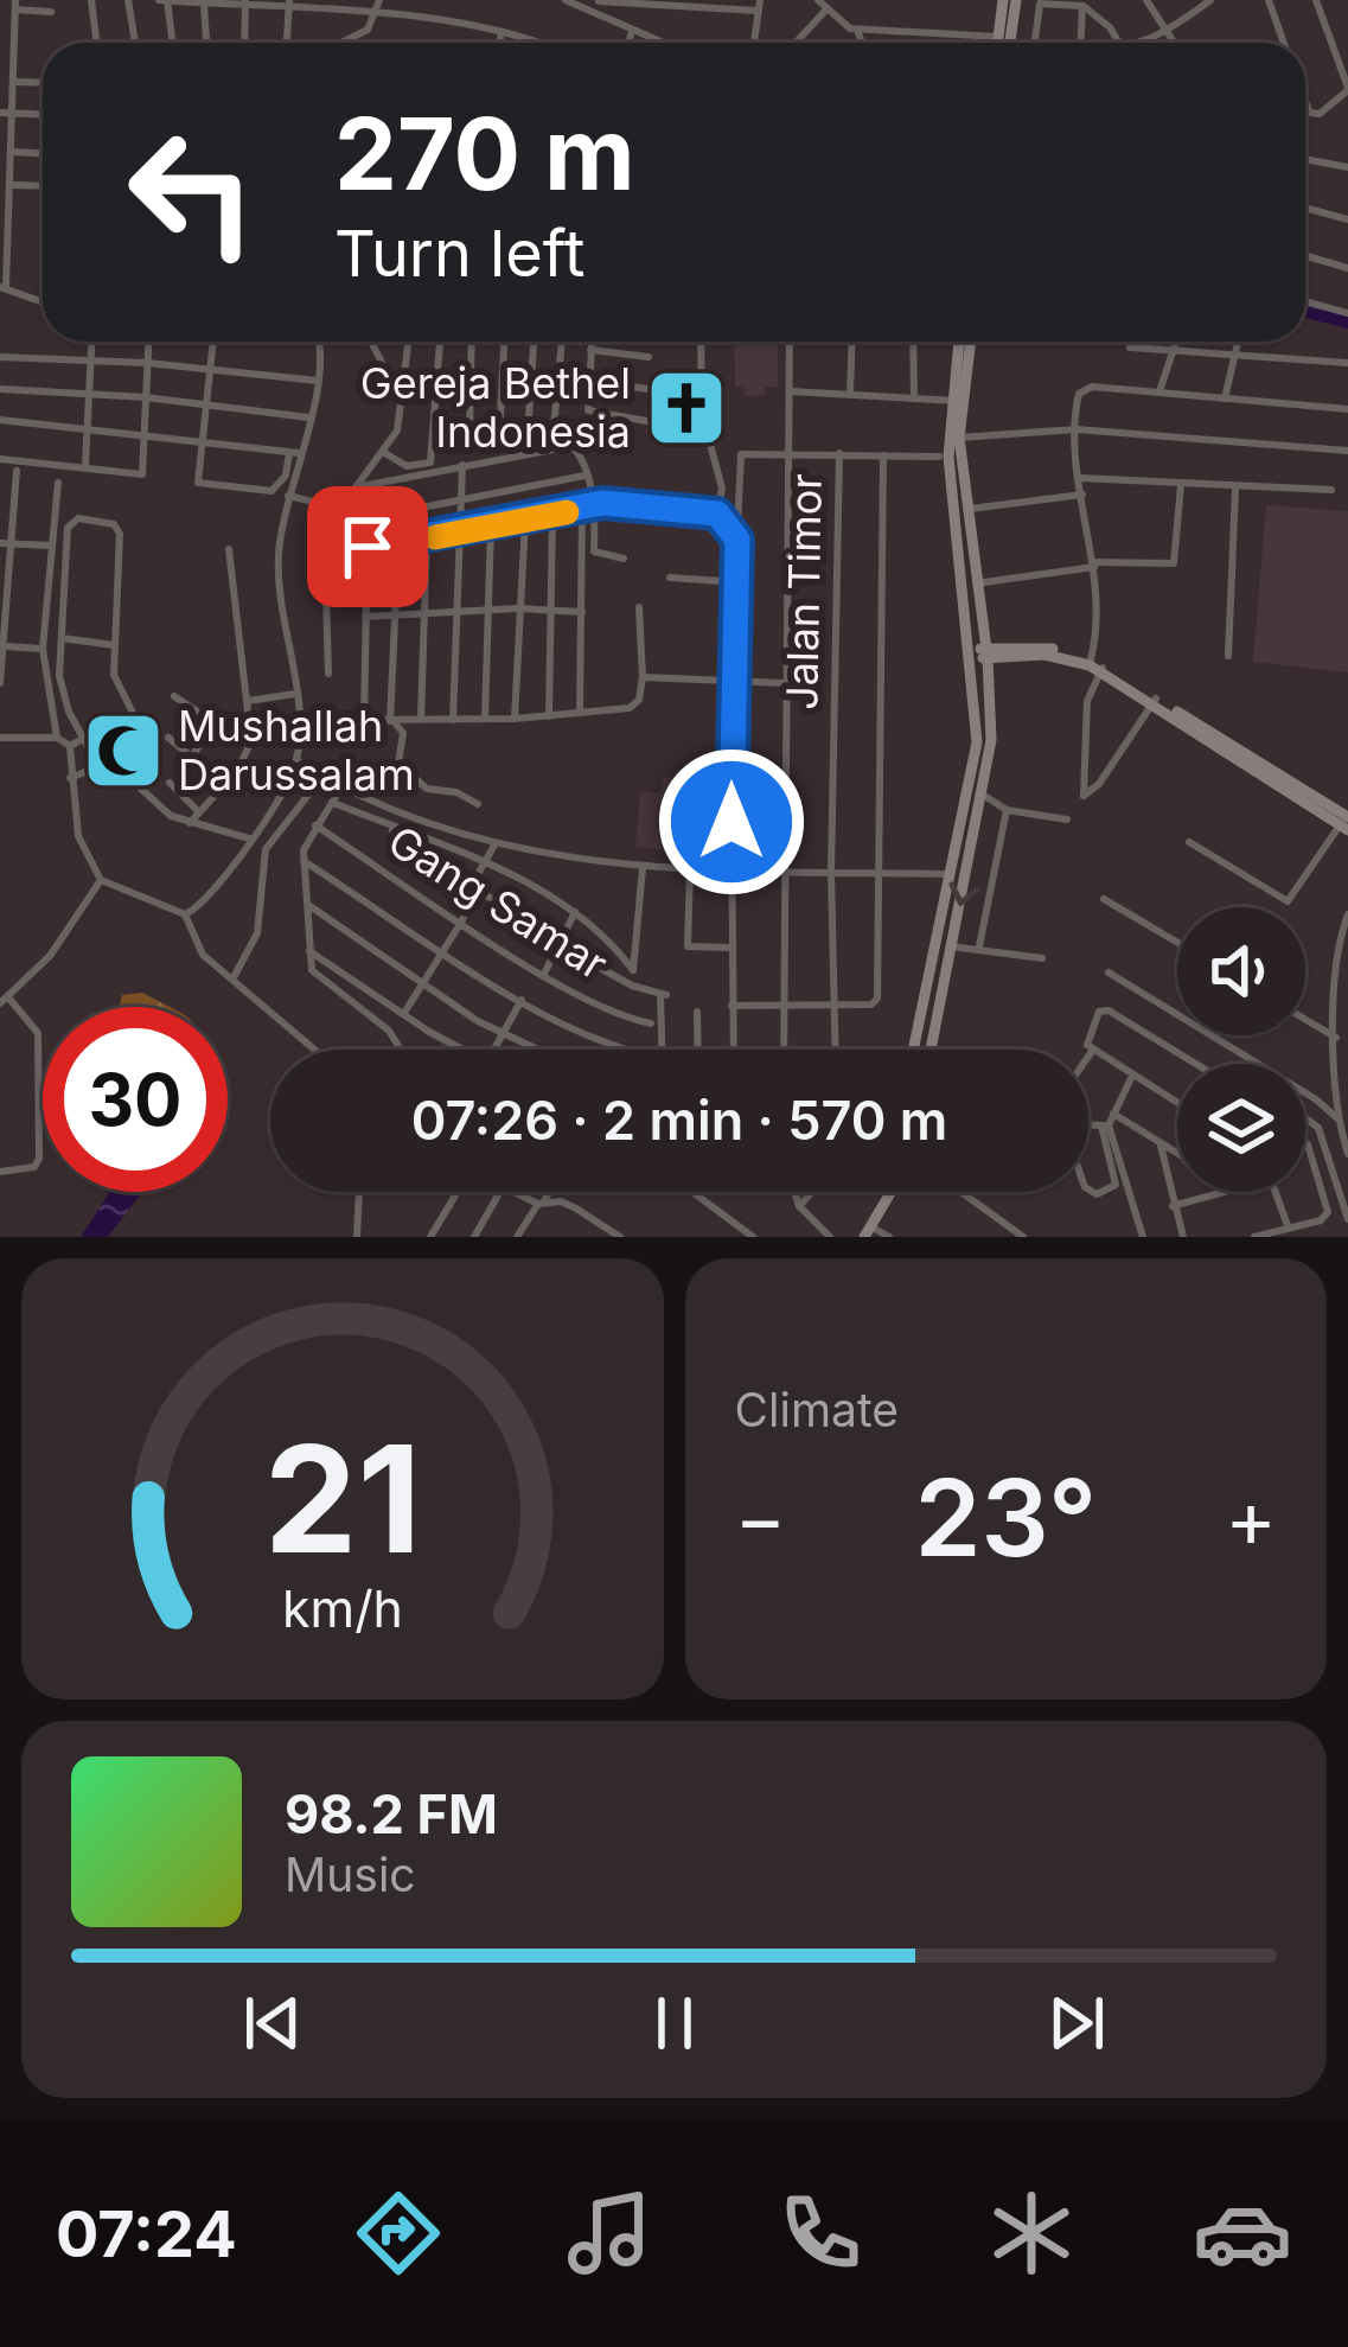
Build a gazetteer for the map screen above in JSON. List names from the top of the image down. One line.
{"streets":{"street":["Jalan Timor","Gang Samar"]},"places":{"church":["Gereja Bethel Indonesia"],"mosque":["Mushallah Darussalam"]},"page":{"turn":["270 m","Turn left"],"limit":"30","trip":"07:26 · 2 min · 570 m","tile":"Climate","heat":["−","23°","+"],"song":["98.2 FM","Music"],"tabs":"07:24","gauge":["21","km/h"]}}
